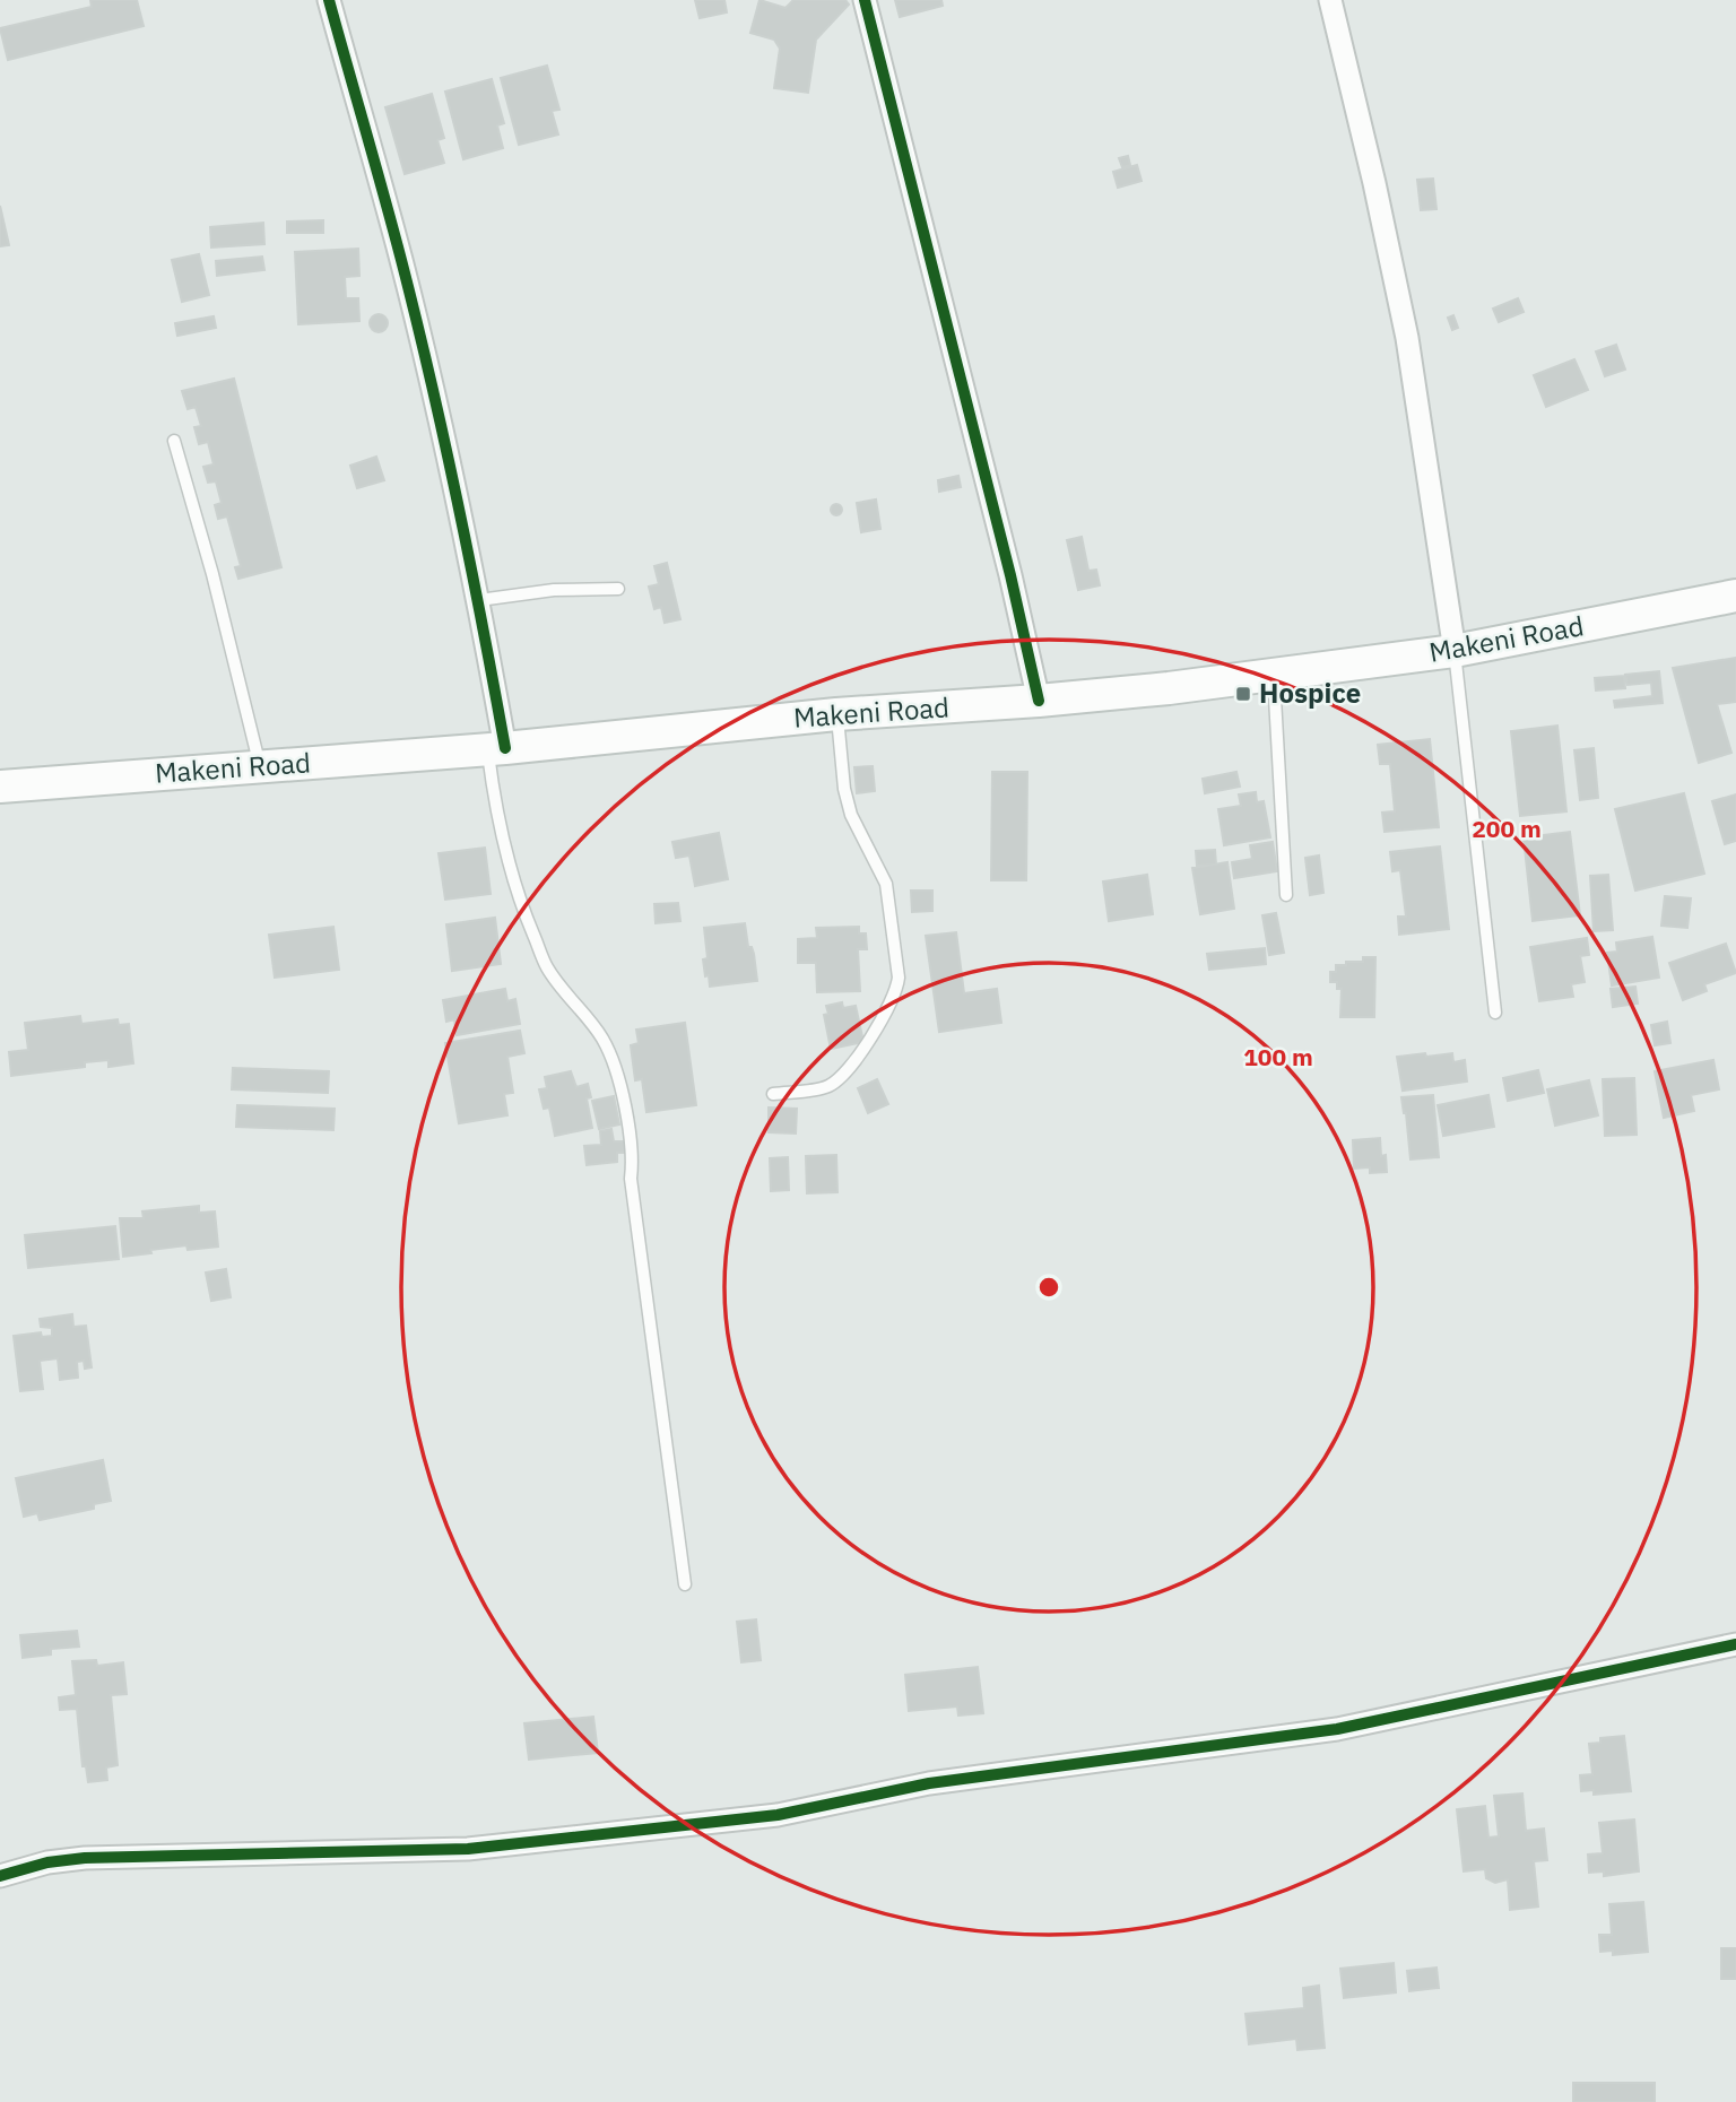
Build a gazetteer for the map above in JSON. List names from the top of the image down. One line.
{"streets":{"main road":["Makeni Road"]},"places":{"transit":["Hospice"]},"rings":["200 m","100 m"]}
